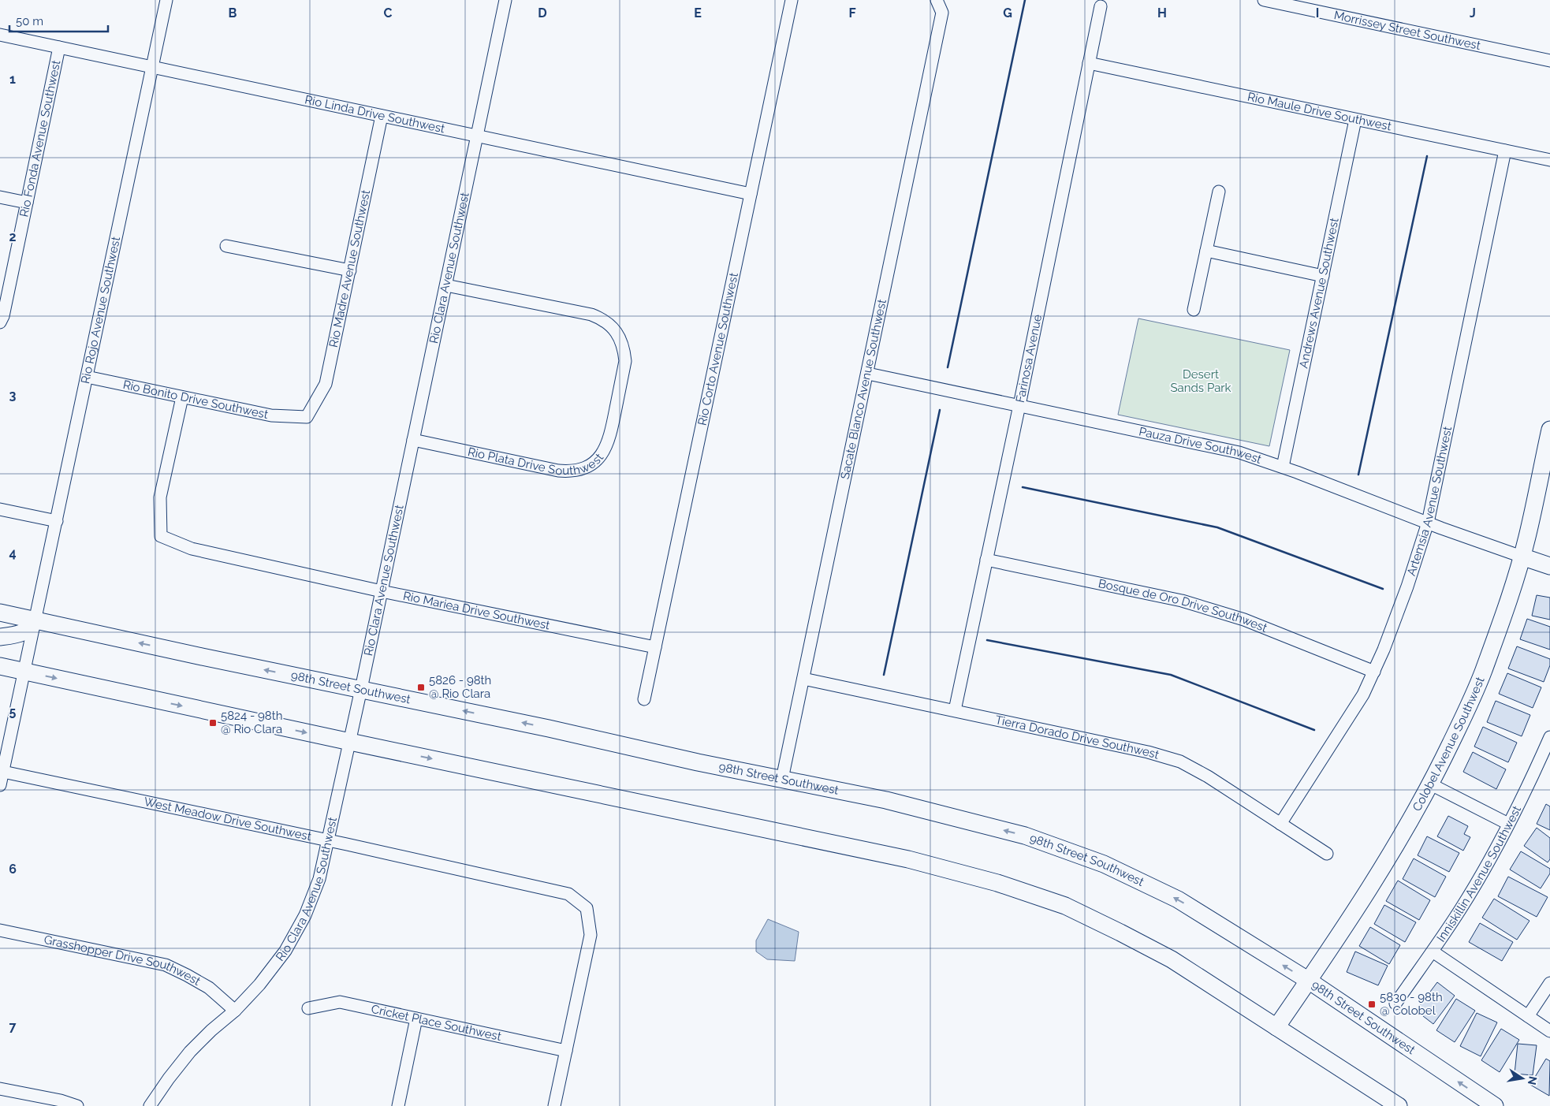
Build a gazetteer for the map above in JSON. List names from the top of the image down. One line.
{"streets":{"main road":["98th Street Southwest","Colobel Avenue Southwest"],"street":["Morrissey Street Southwest","Rio Maule Drive Southwest","Rio Linda Drive Southwest","Rio Fonda Avenue Southwest","Rio Clara Avenue Southwest","Rio Madre Avenue Southwest","Andrews Avenue Southwest","Rio Rojo Avenue Southwest","Rio Corto Avenue Southwest","Farinosa Avenue","Sacate Blanco Avenue Southwest","Rio Bonito Drive Southwest","Pauza Drive Southwest","Rio Plata Drive Southwest","Artemsia Avenue Southwest","Bosque de Oro Drive Southwest","Rio Mariea Drive Southwest","Tierra Dorado Drive Southwest","West Meadow Drive Southwest","Inniskillin Avenue Southwest","Grasshopper Drive Southwest","Cricket Place Southwest"]},"crossings":[["Rio Maule Drive Southwest","Andrews Avenue Southwest"],["Rio Maule Drive Southwest","Farinosa Avenue"],["Rio Maule Drive Southwest","Artemsia Avenue Southwest"],["Rio Linda Drive Southwest","Rio Fonda Avenue Southwest"],["Rio Linda Drive Southwest","Rio Clara Avenue Southwest"],["Rio Linda Drive Southwest","Rio Madre Avenue Southwest"],["Rio Linda Drive Southwest","Rio Rojo Avenue Southwest"],["Rio Linda Drive Southwest","Rio Corto Avenue Southwest"],["Rio Clara Avenue Southwest","Rio Plata Drive Southwest"],["Rio Clara Avenue Southwest","Rio Mariea Drive Southwest"],["Rio Clara Avenue Southwest","98th Street Southwest"],["Rio Clara Avenue Southwest","West Meadow Drive Southwest"],["Rio Clara Avenue Southwest","Grasshopper Drive Southwest"],["Rio Madre Avenue Southwest","Rio Bonito Drive Southwest"],["Andrews Avenue Southwest","Pauza Drive Southwest"],["Rio Rojo Avenue Southwest","Rio Bonito Drive Southwest"],["Rio Rojo Avenue Southwest","98th Street Southwest"],["Rio Rojo Avenue Southwest","West Meadow Drive Southwest"],["Rio Corto Avenue Southwest","Rio Mariea Drive Southwest"],["Farinosa Avenue","Pauza Drive Southwest"],["Farinosa Avenue","Bosque de Oro Drive Southwest"],["Farinosa Avenue","Tierra Dorado Drive Southwest"],["Sacate Blanco Avenue Southwest","Pauza Drive Southwest"],["Sacate Blanco Avenue Southwest","98th Street Southwest"],["Sacate Blanco Avenue Southwest","Tierra Dorado Drive Southwest"],["Rio Bonito Drive Southwest","Rio Mariea Drive Southwest"],["Pauza Drive Southwest","Artemsia Avenue Southwest"],["Pauza Drive Southwest","Colobel Avenue Southwest"],["Artemsia Avenue Southwest","Bosque de Oro Drive Southwest"],["Artemsia Avenue Southwest","Tierra Dorado Drive Southwest"],["98th Street Southwest","Colobel Avenue Southwest"],["West Meadow Drive Southwest","Cricket Place Southwest"]],"parks":["Desert Sands Park"],"places":{"transit":["5826 - 98th @ Rio Clara","5824 - 98th @ Rio Clara","5830 - 98th @ Colobel"]},"scale_bar":"50 m","north":"right","grid":{"columns":["B","C","D","E","F","G","H","I","J"],"rows":["1","2","3","4","5","6","7"]}}
